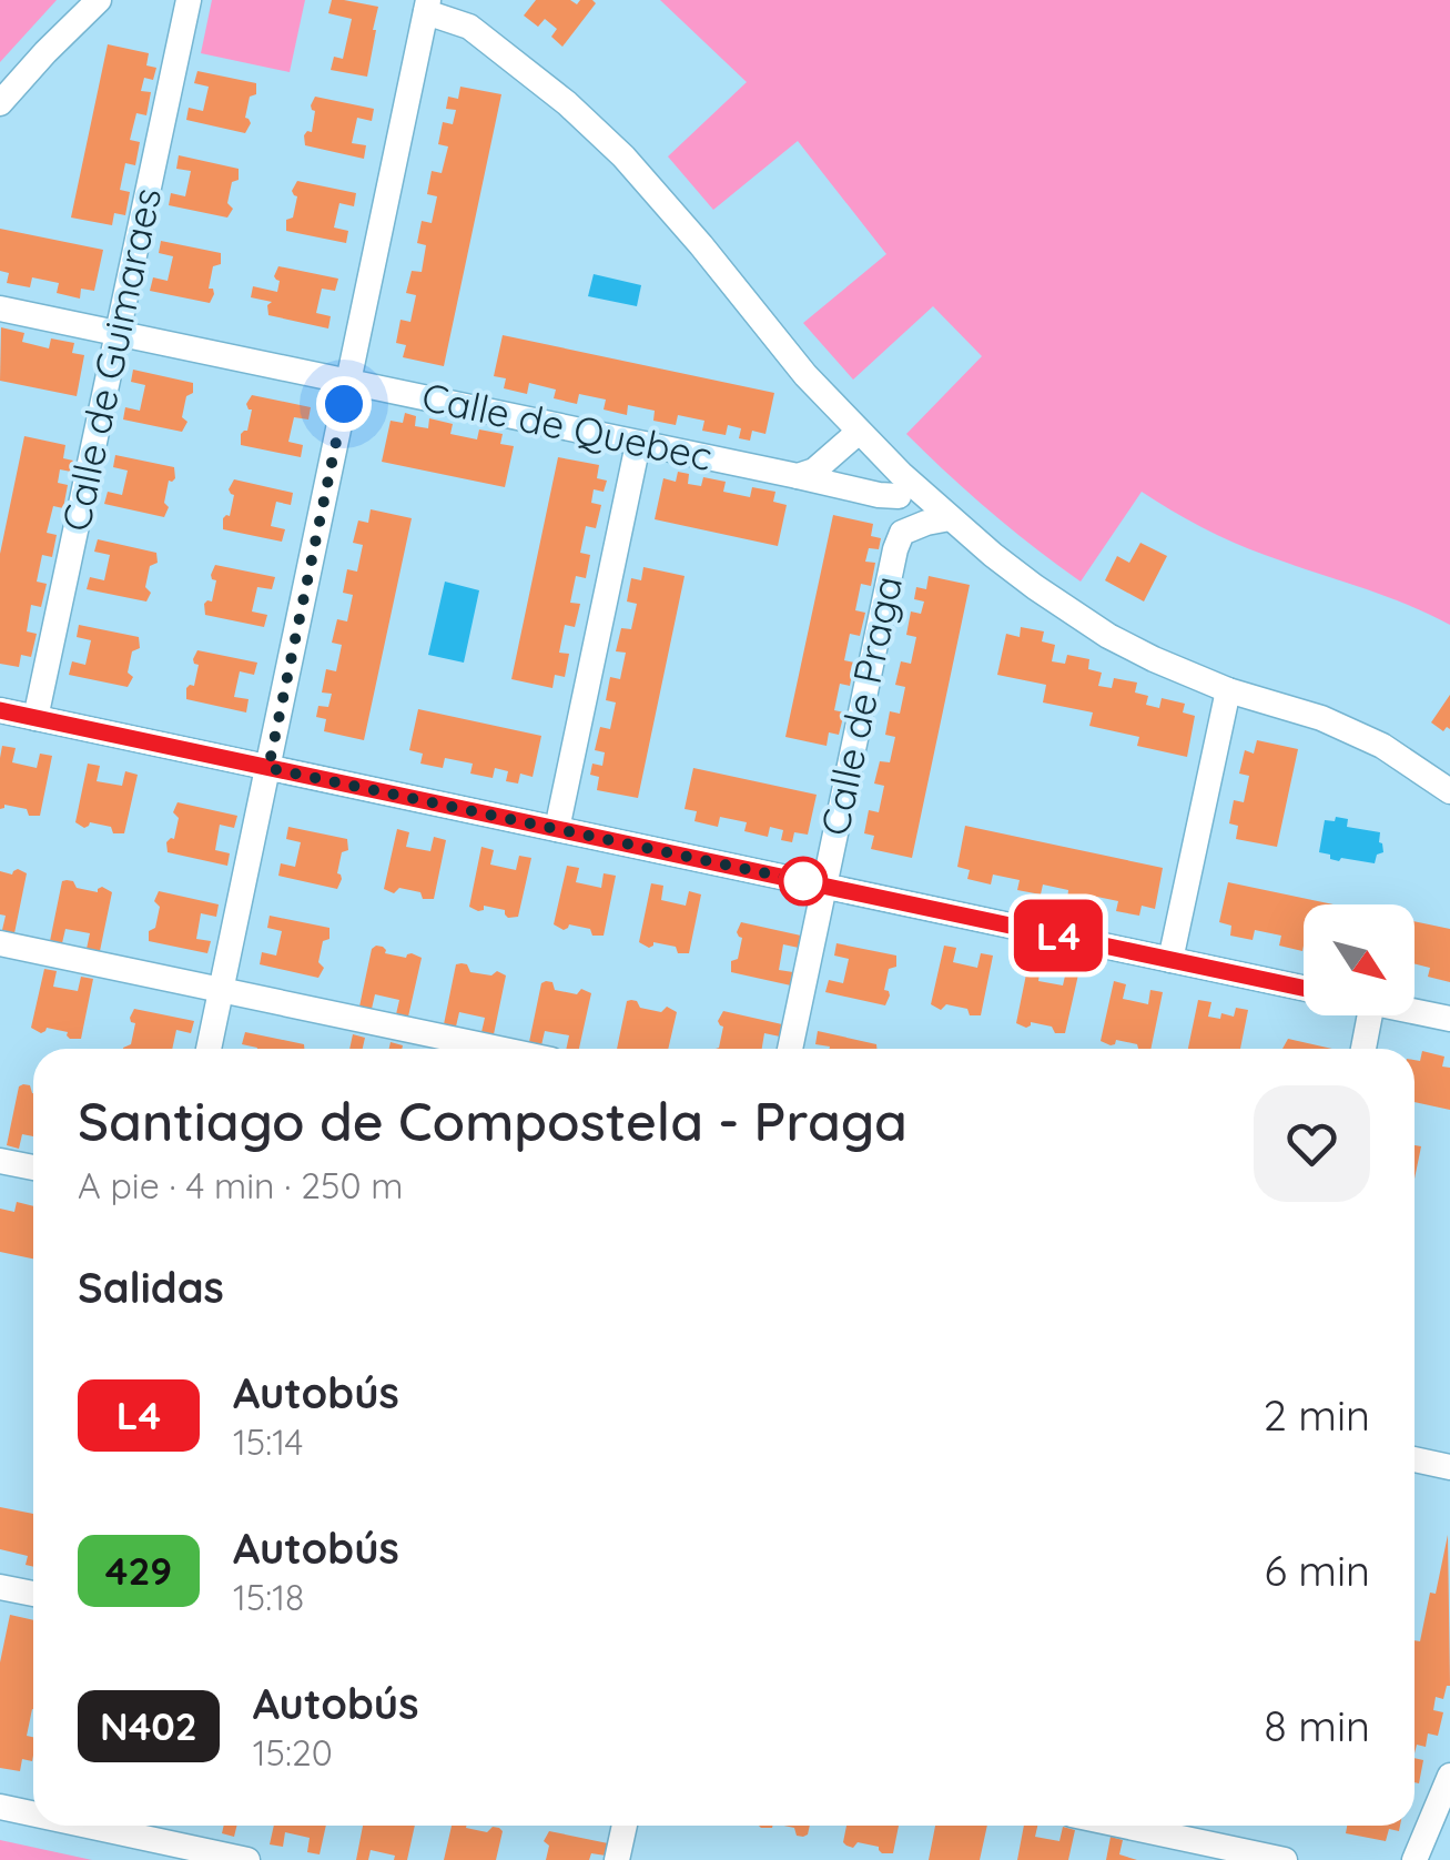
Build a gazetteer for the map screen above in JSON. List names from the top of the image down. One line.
{"streets":{"street":["Calle de Guimaraes","Calle de Quebec","Calle de Praga"]},"crossings":[["Calle de Guimaraes","Calle de Quebec"]],"lines":["bus line L4"],"north":"bottom right","page":{"on_map":"L4","heading":[["Santiago de Compostela - Praga","A pie · 4 min · 250 m"],"Salidas"],"list":[{"mark":"L4","name":"Autobús","note":"15:14","value":"2 min"},{"mark":"429","name":"Autobús","note":"15:18","value":"6 min"},{"mark":"N402","name":"Autobús","note":"15:20","value":"8 min"}]}}
